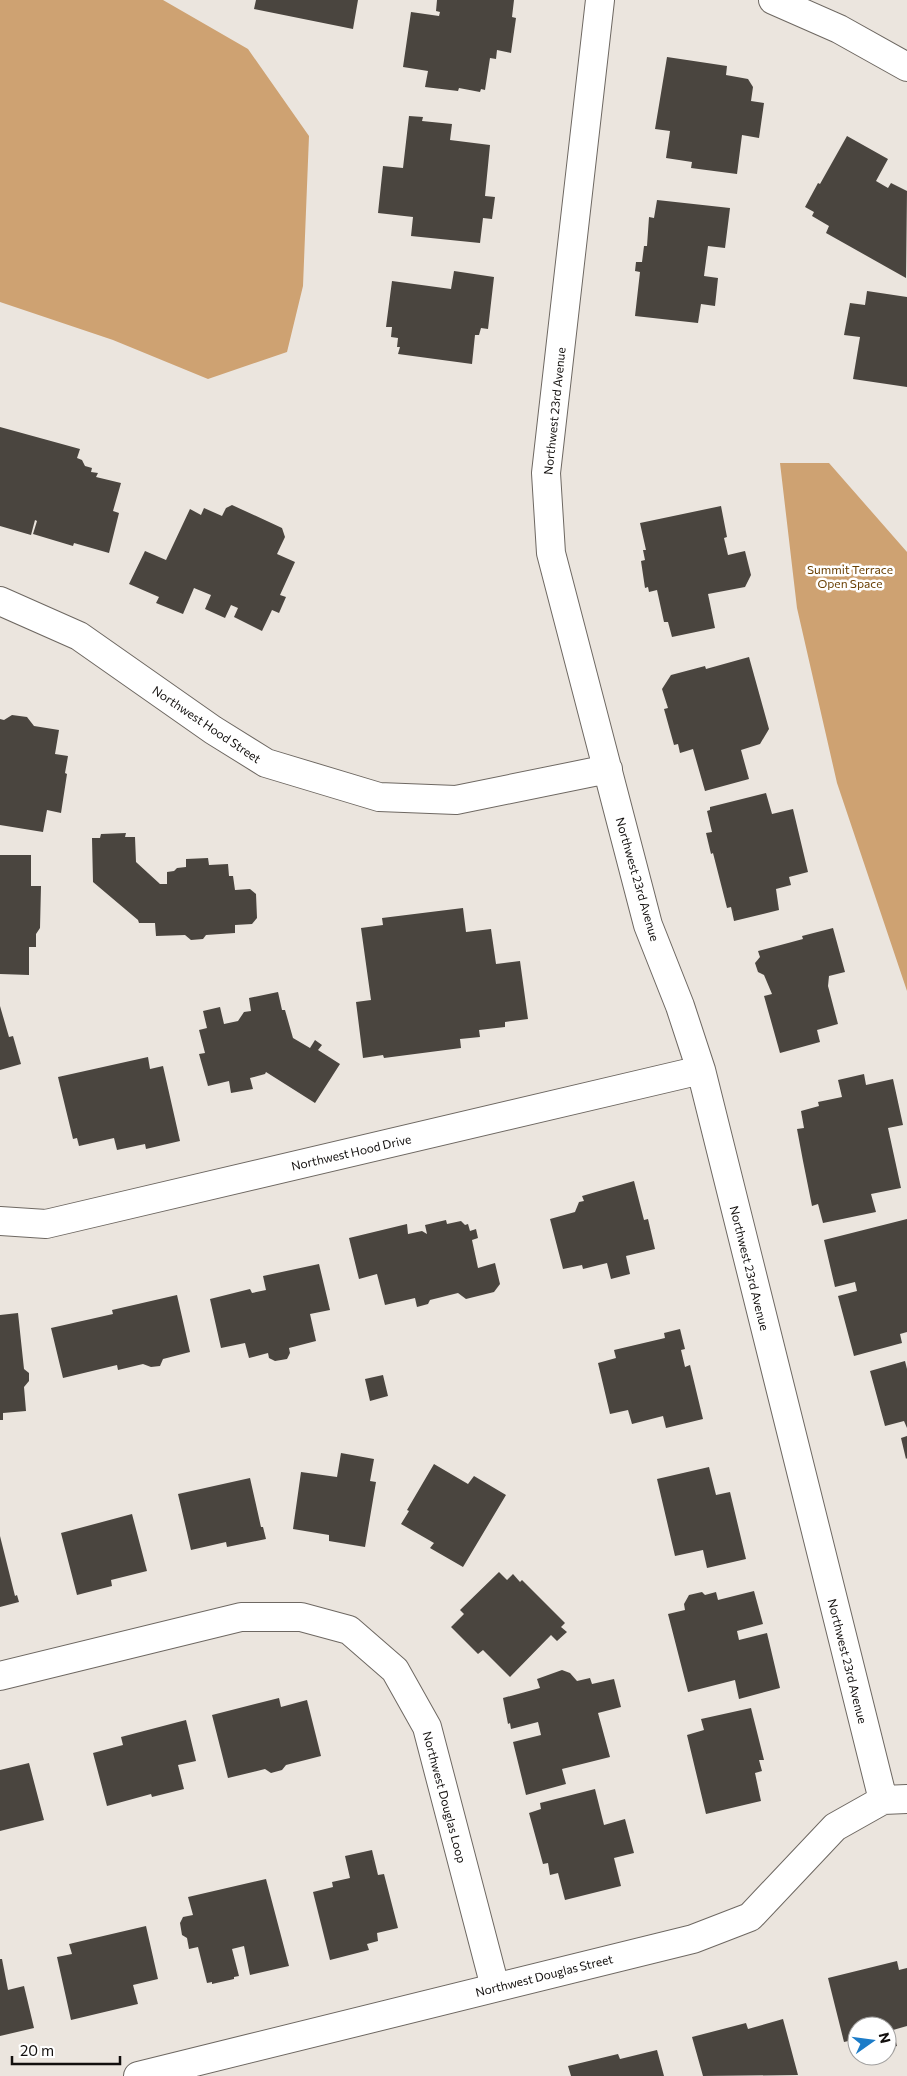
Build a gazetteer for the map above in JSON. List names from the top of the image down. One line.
{"streets":{"street":["Northwest 23rd Avenue","Northwest Hood Street","Northwest Hood Drive","Northwest Douglas Loop","Northwest Douglas Street"]},"crossings":[["Northwest 23rd Avenue","Northwest Hood Street"],["Northwest 23rd Avenue","Northwest Hood Drive"],["Northwest 23rd Avenue","Northwest Douglas Street"],["Northwest Douglas Loop","Northwest Douglas Street"]],"parks":["Summit Terrace Open Space"],"scale_bar":"20 m","north":"right"}
